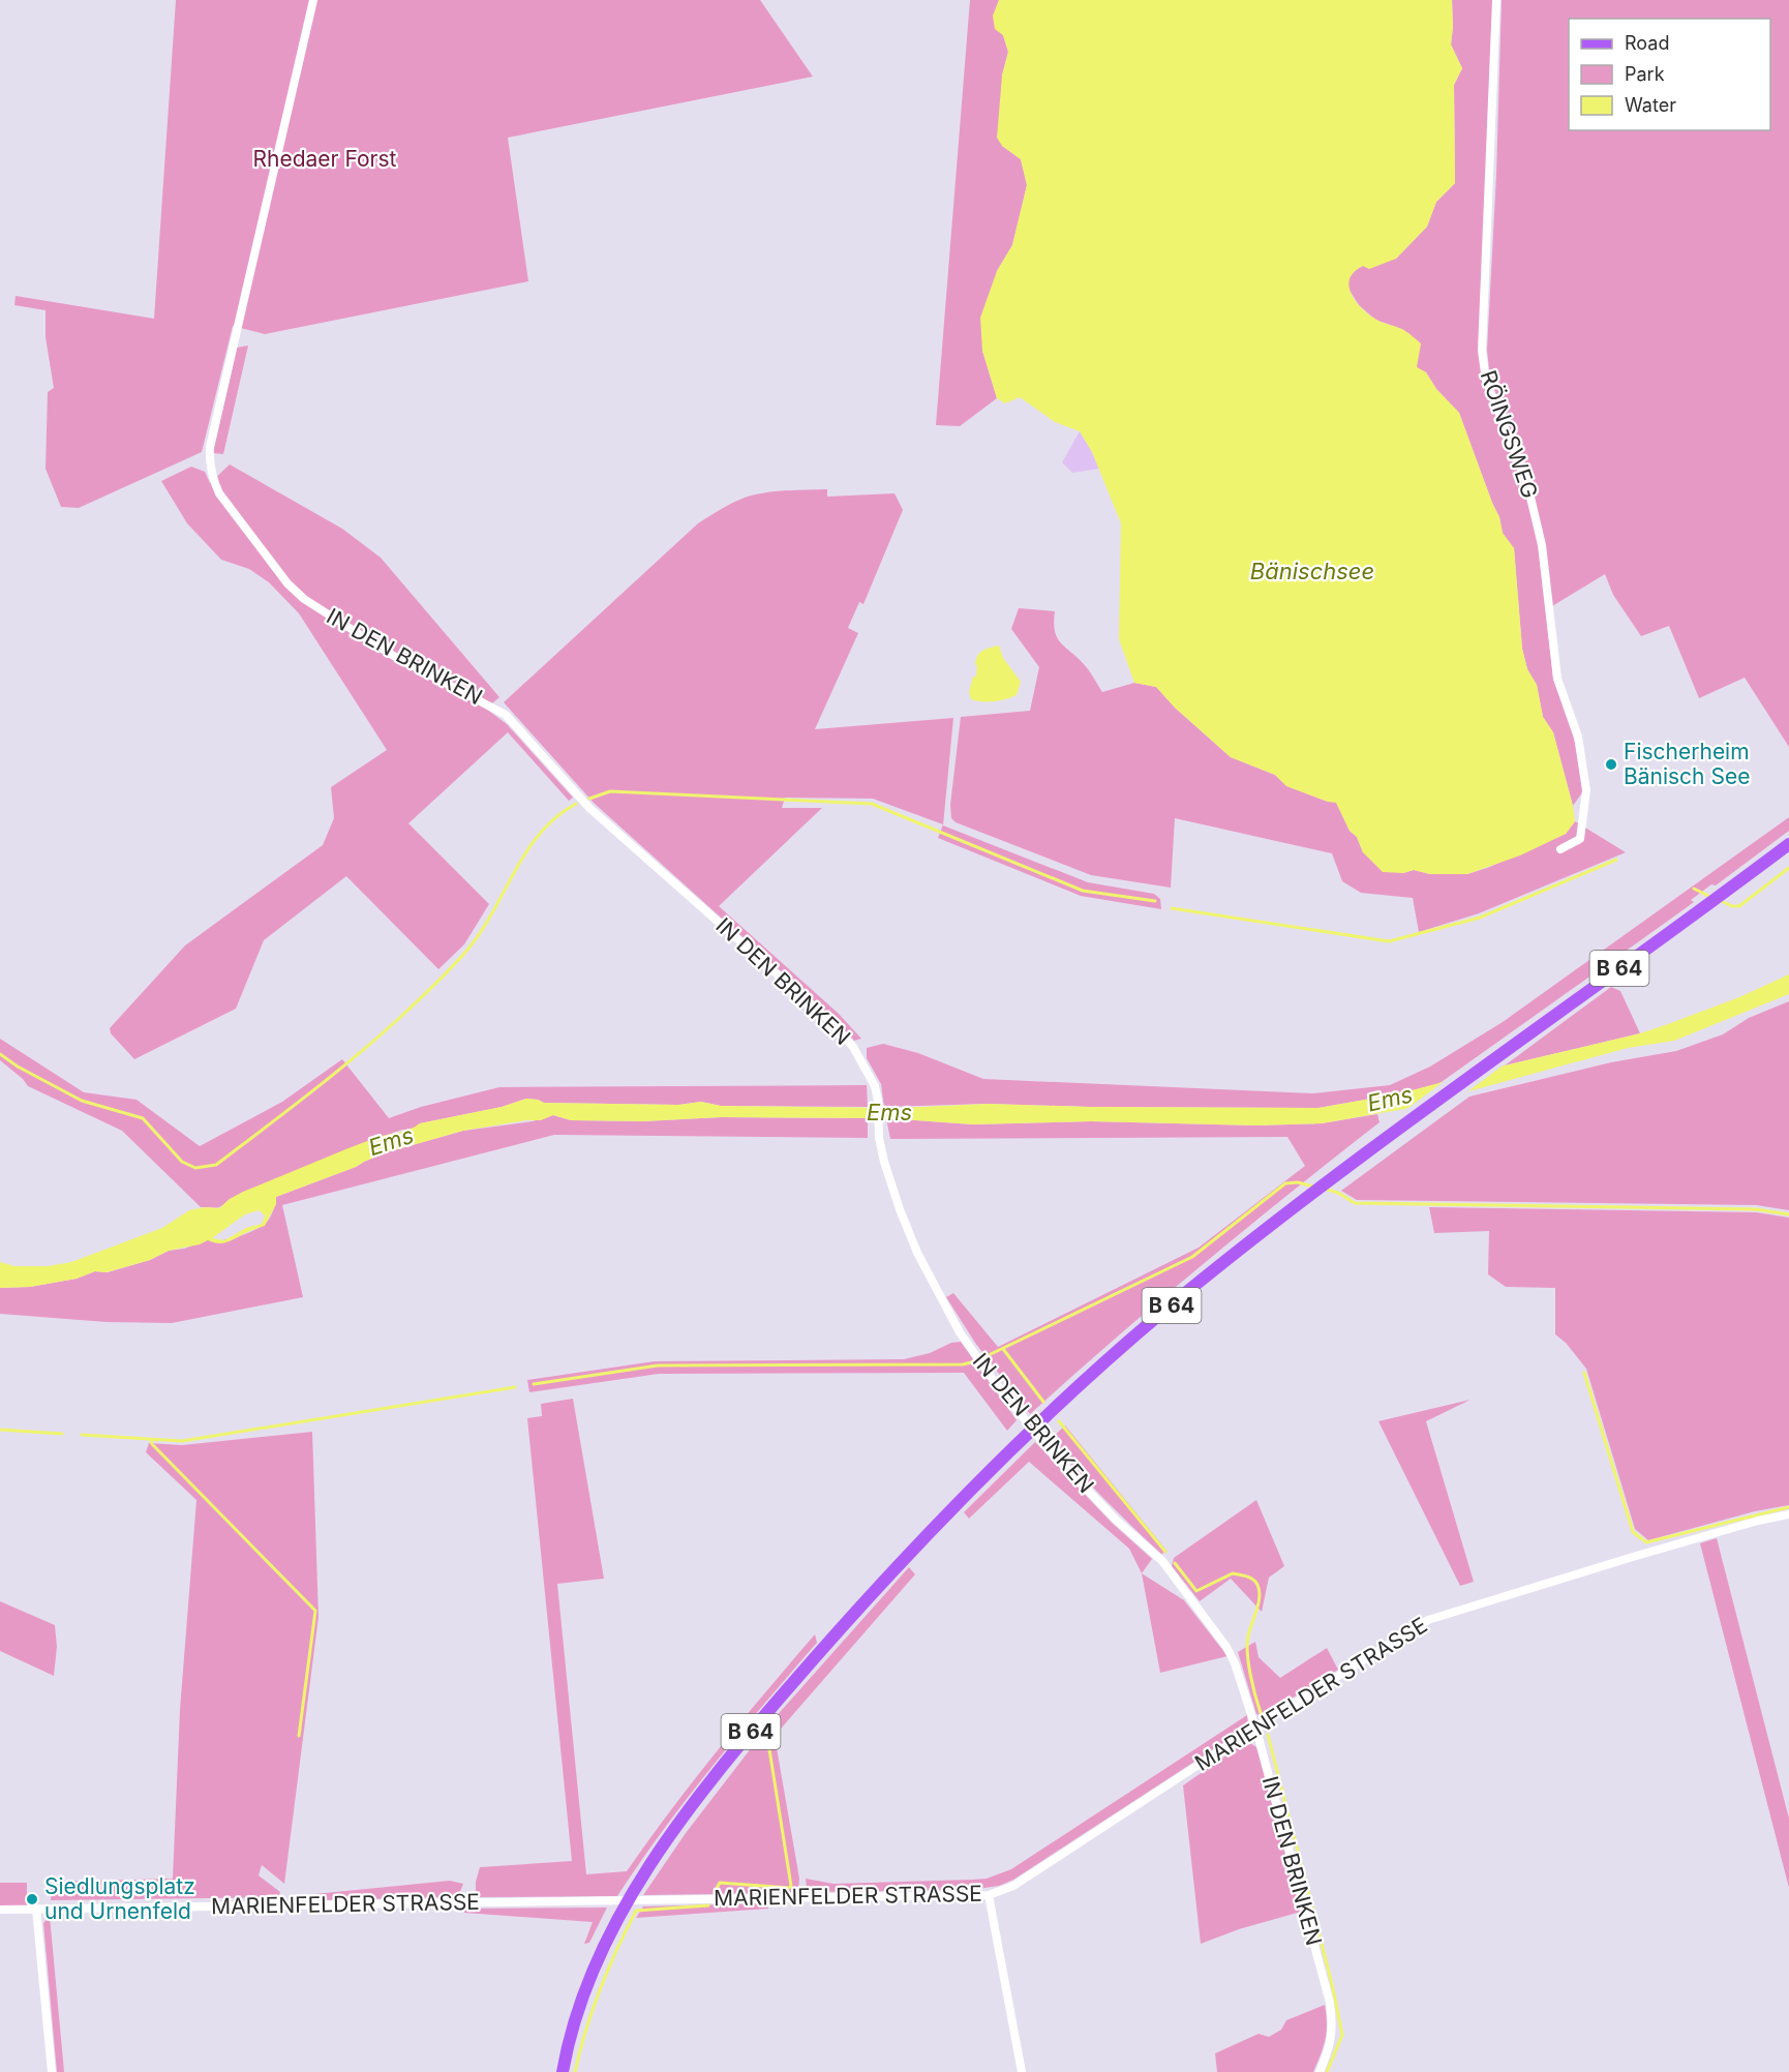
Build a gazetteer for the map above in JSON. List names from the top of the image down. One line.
{"streets":{"main road":["B 64"],"street":["RÖINGSWEG","IN DEN BRINKEN","MARIENFELDER STRASSE"]},"crossings":[["IN DEN BRINKEN","MARIENFELDER STRASSE"]],"water":["Bänischsee","Ems"],"parks":["Rhedaer Forst"],"places":["Fischerheim Bänisch See","Siedlungsplatz und Urnenfeld"],"legend":["Road","Park","Water"]}
